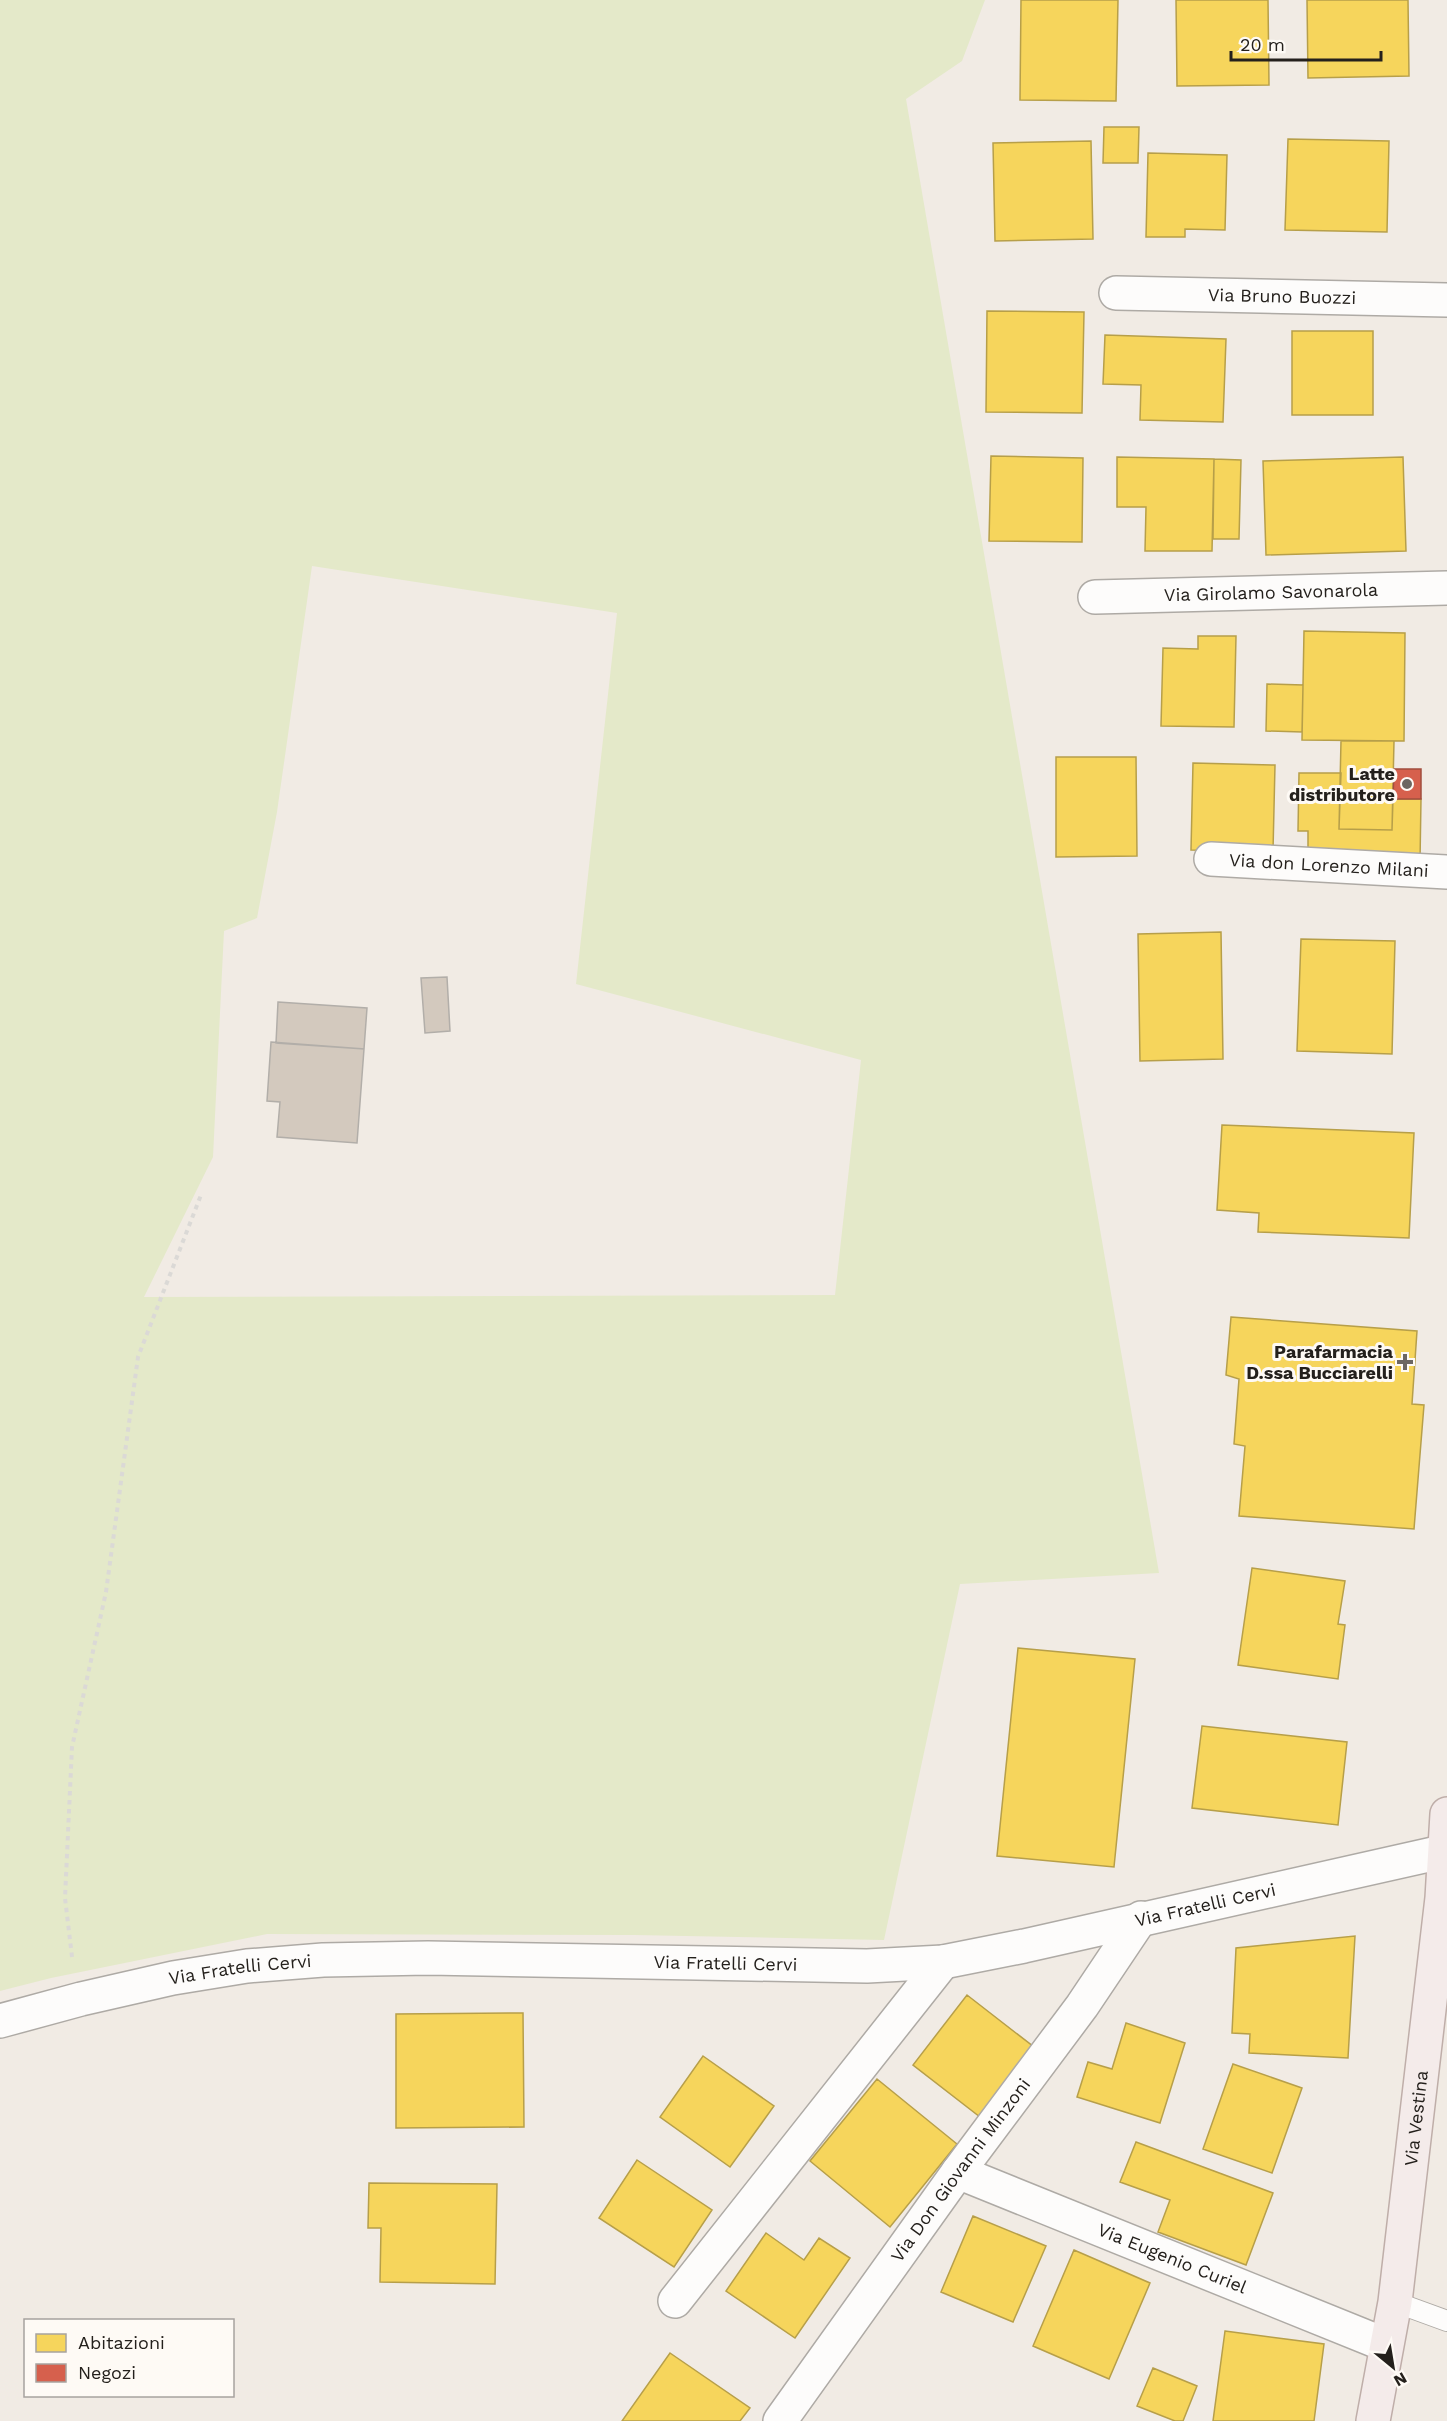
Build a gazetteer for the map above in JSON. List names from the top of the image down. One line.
{"streets":{"main road":["Via Vestina"],"street":["Via Bruno Buozzi","Via Girolamo Savonarola","Via don Lorenzo Milani","Via Fratelli Cervi","Via Don Giovanni Minzoni","Via Eugenio Curiel"]},"crossings":[["Via Fratelli Cervi","Via Vestina"],["Via Fratelli Cervi","Via Don Giovanni Minzoni"],["Via Vestina","Via Eugenio Curiel"],["Via Don Giovanni Minzoni","Via Eugenio Curiel"]],"places":{"other":["Latte distributore"],"health":["Parafarmacia D.ssa Bucciarelli"]},"legend":["Abitazioni","Negozi"],"scale_bar":"20 m","north":"bottom right"}
